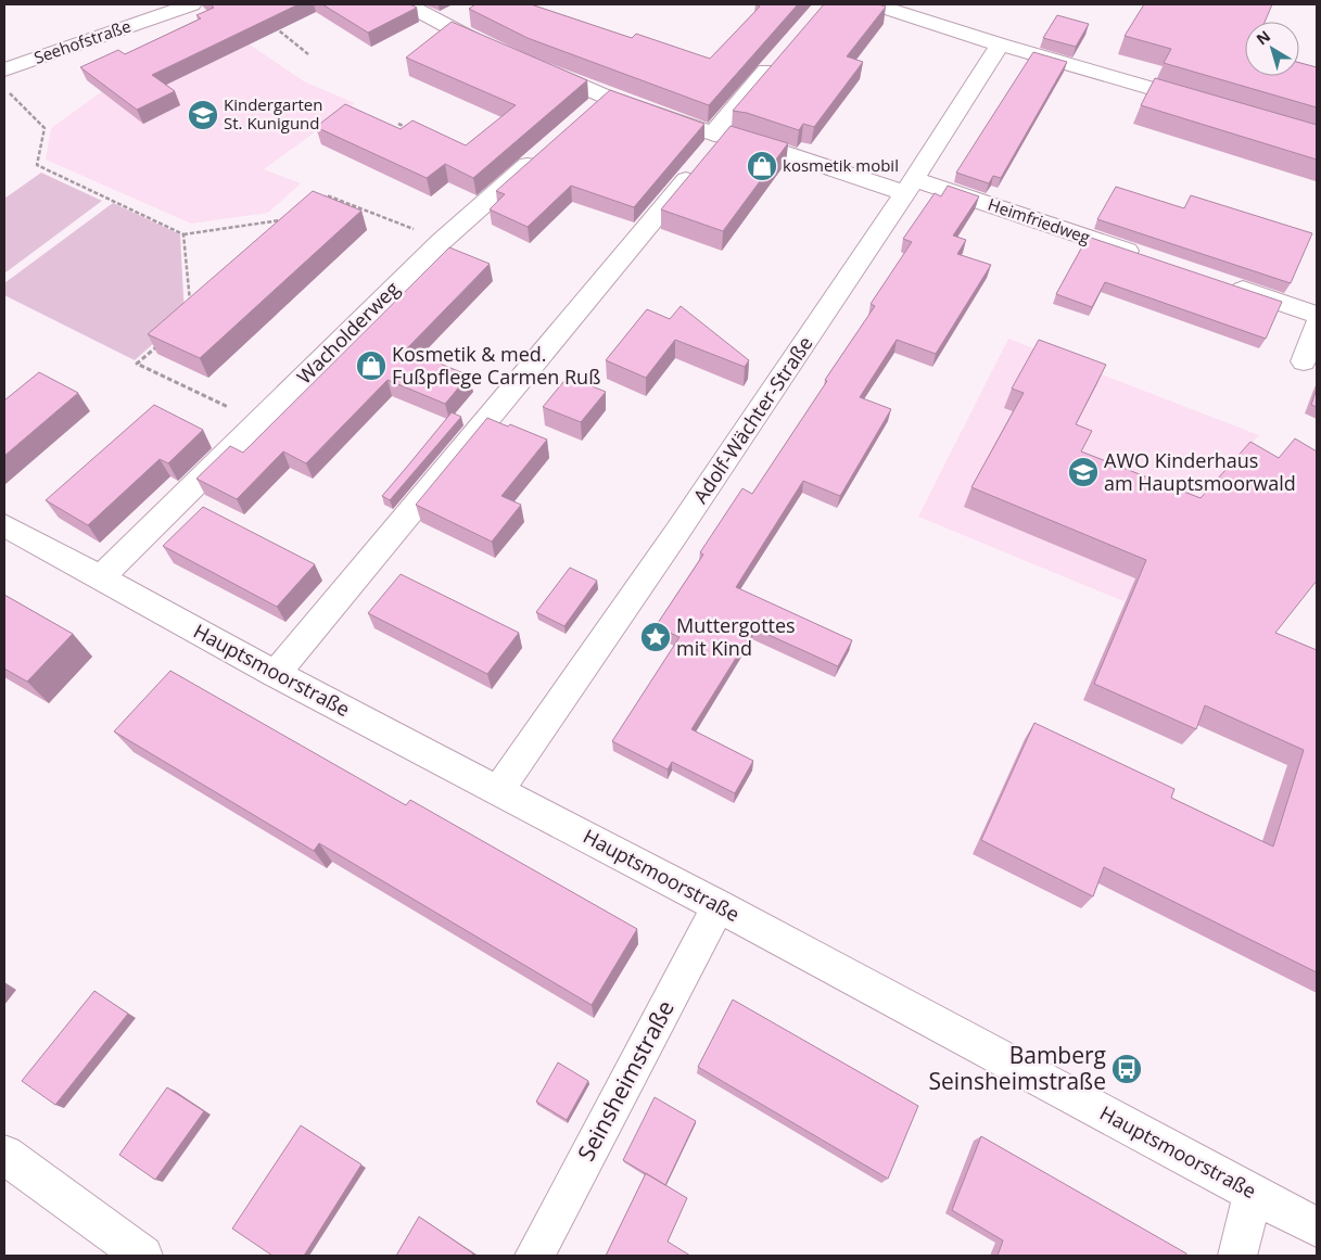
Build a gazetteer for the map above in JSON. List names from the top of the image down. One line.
{"streets":{"street":["Seehofstraße","Heimfriedweg","Wacholderweg","Adolf-Wächter-Straße","Hauptsmoorstraße","Seinsheimstraße"]},"crossings":[["Heimfriedweg","Adolf-Wächter-Straße"],["Wacholderweg","Hauptsmoorstraße"],["Adolf-Wächter-Straße","Hauptsmoorstraße"],["Hauptsmoorstraße","Seinsheimstraße"]],"places":{"school or university":["Kindergarten St. Kunigund","AWO Kinderhaus am Hauptsmoorwald"],"shop":["kosmetik mobil","Kosmetik & med. Fußpflege Carmen Ruß"],"place":["Muttergottes mit Kind"],"bus stop":["Bamberg Seinsheimstraße"]},"north":"top left"}
